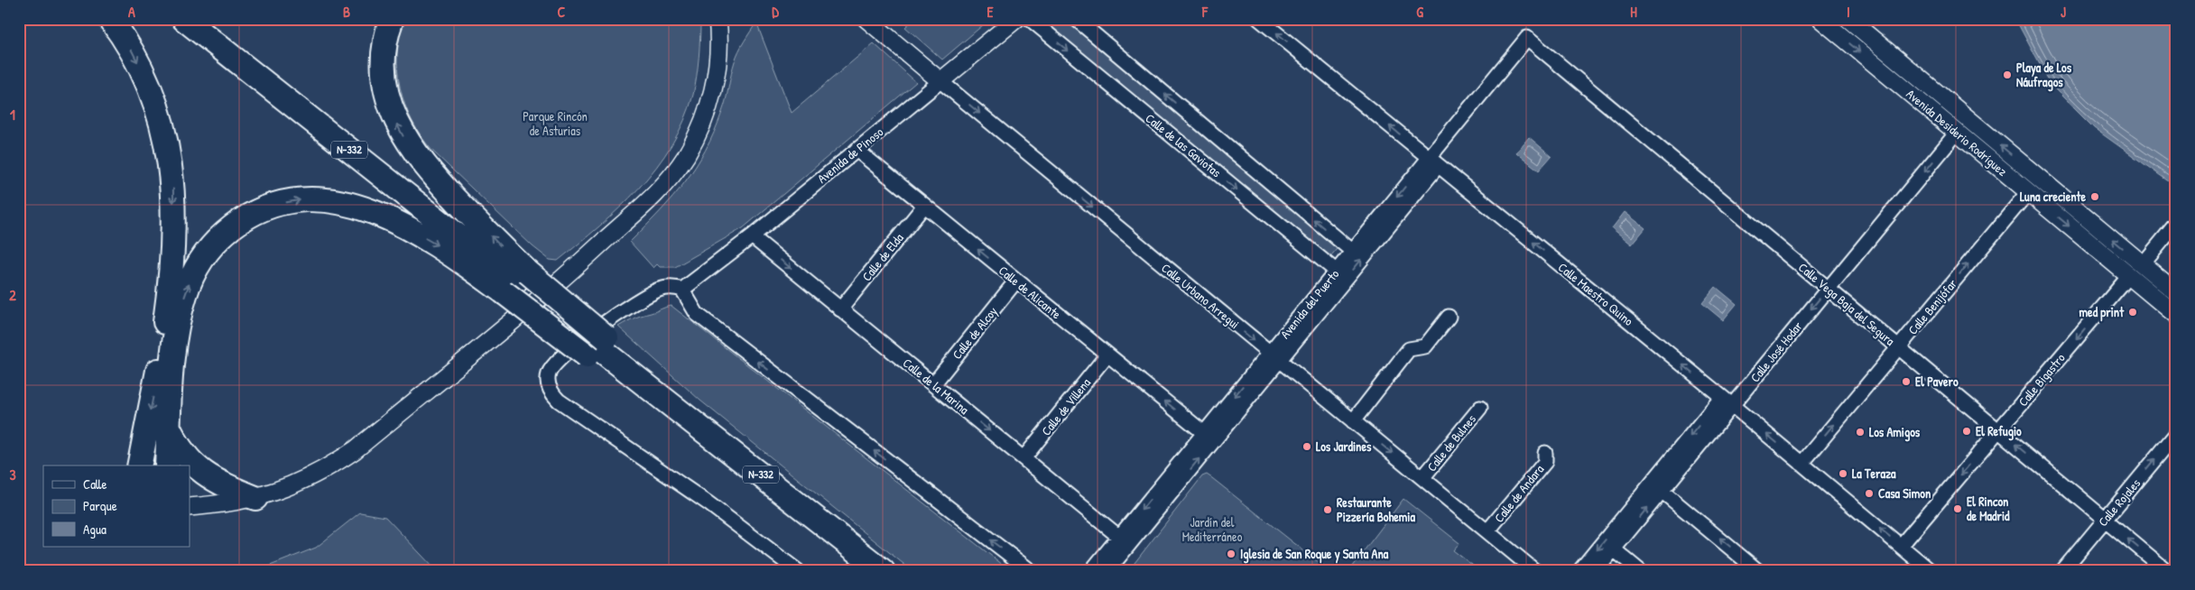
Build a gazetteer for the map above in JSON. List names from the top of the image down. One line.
{"streets":{"highway":["N-332"],"street":["Avenida Desiderio Rodríguez","Calle de las Gaviotas","Avenida de Pinoso","Calle de Elda","Calle de Alicante","Calle Maestro Quino","Calle Urbano Arregui","Avenida del Puerto","Calle Vega Baja del Segura","Calle Benijófar","Calle de Alcoy","Calle José Hodar","Calle Bigastro","Calle de la Marina","Calle de Villena","Calle de Bulnes","Calle de Andara","Calle Rojales"]},"crossings":[["Avenida Desiderio Rodríguez","Calle Benijófar"],["Avenida Desiderio Rodríguez","Calle José Hodar"],["Avenida Desiderio Rodríguez","Calle Bigastro"],["Calle de las Gaviotas","Avenida del Puerto"],["Avenida de Pinoso","Calle de Alicante"],["Avenida de Pinoso","Calle Urbano Arregui"],["Avenida de Pinoso","Calle de la Marina"],["Calle de Elda","Calle de Alicante"],["Calle de Elda","Calle de la Marina"],["Calle de Alicante","Avenida del Puerto"],["Calle de Alicante","Calle de Alcoy"],["Calle de Alicante","Calle de Villena"],["Calle Maestro Quino","Avenida del Puerto"],["Calle Maestro Quino","Calle Benijófar"],["Calle Maestro Quino","Calle José Hodar"],["Calle Maestro Quino","Calle Bigastro"],["Calle Urbano Arregui","Avenida del Puerto"],["Calle Urbano Arregui","Calle de Bulnes"],["Calle Urbano Arregui","Calle de Andara"],["Avenida del Puerto","Calle Vega Baja del Segura"],["Avenida del Puerto","Calle de la Marina"],["Calle Vega Baja del Segura","Calle Benijófar"],["Calle Vega Baja del Segura","Calle José Hodar"],["Calle Vega Baja del Segura","Calle Bigastro"],["Calle Vega Baja del Segura","Calle Rojales"],["Calle de Alcoy","Calle de la Marina"],["Calle de la Marina","Calle de Villena"]],"one_way":["Calle de Alicante","Calle Urbano Arregui","Calle Benijófar","Calle Bigastro","Calle Rojales"],"parks":["Parque Rincón de Asturias","Jardín del Mediterráneo"],"places":["Playa de Los Náufragos","Luna creciente","med print","El Pavero","El Refugio","Los Amigos","Los Jardines","La Teraza","Casa Simon","El Rincon de Madrid","Restaurante Pizzería Bohemia","Iglesia de San Roque y Santa Ana"],"legend":["Calle","Parque","Agua"],"grid":{"columns":["A","B","C","D","E","F","G","H","I","J"],"rows":["1","2","3"]}}
